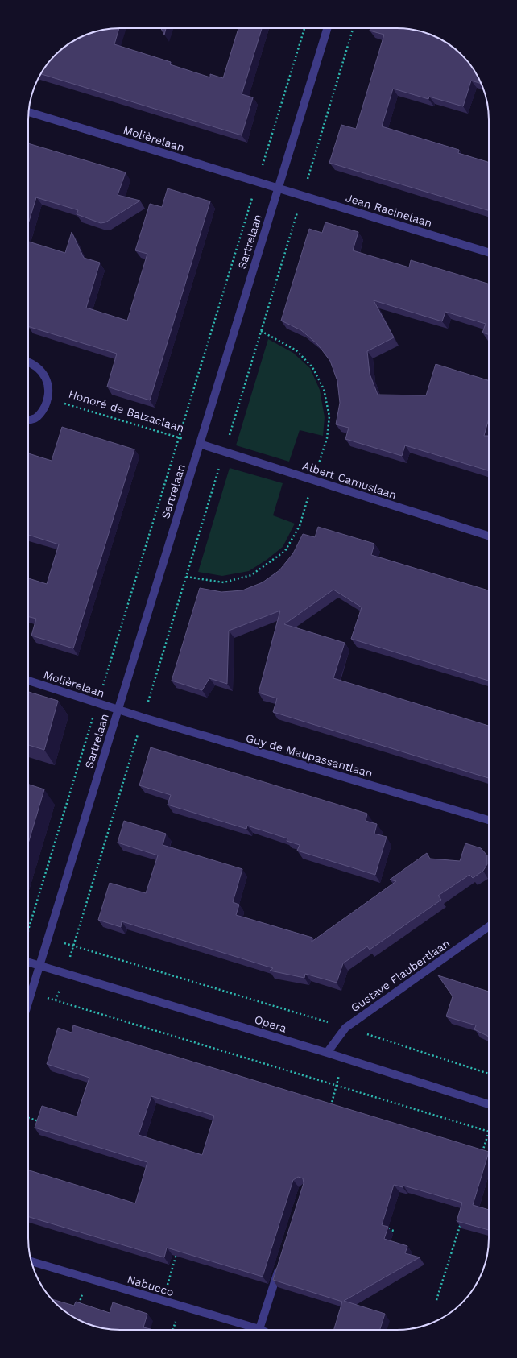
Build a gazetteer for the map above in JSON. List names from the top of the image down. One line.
{"streets":{"street":["Molièrelaan","Jean Racinelaan","Sartrelaan","Albert Camuslaan","Guy de Maupassantlaan","Gustave Flaubertlaan","Opera","Nabucco"],"path":["Honoré de Balzaclaan"]},"crossings":[["Molièrelaan","Jean Racinelaan"],["Molièrelaan","Sartrelaan"],["Molièrelaan","Guy de Maupassantlaan"],["Jean Racinelaan","Sartrelaan"],["Sartrelaan","Honoré de Balzaclaan"],["Sartrelaan","Albert Camuslaan"],["Sartrelaan","Guy de Maupassantlaan"],["Sartrelaan","Opera"],["Honoré de Balzaclaan","Albert Camuslaan"],["Guy de Maupassantlaan","Opera"],["Gustave Flaubertlaan","Opera"]]}
